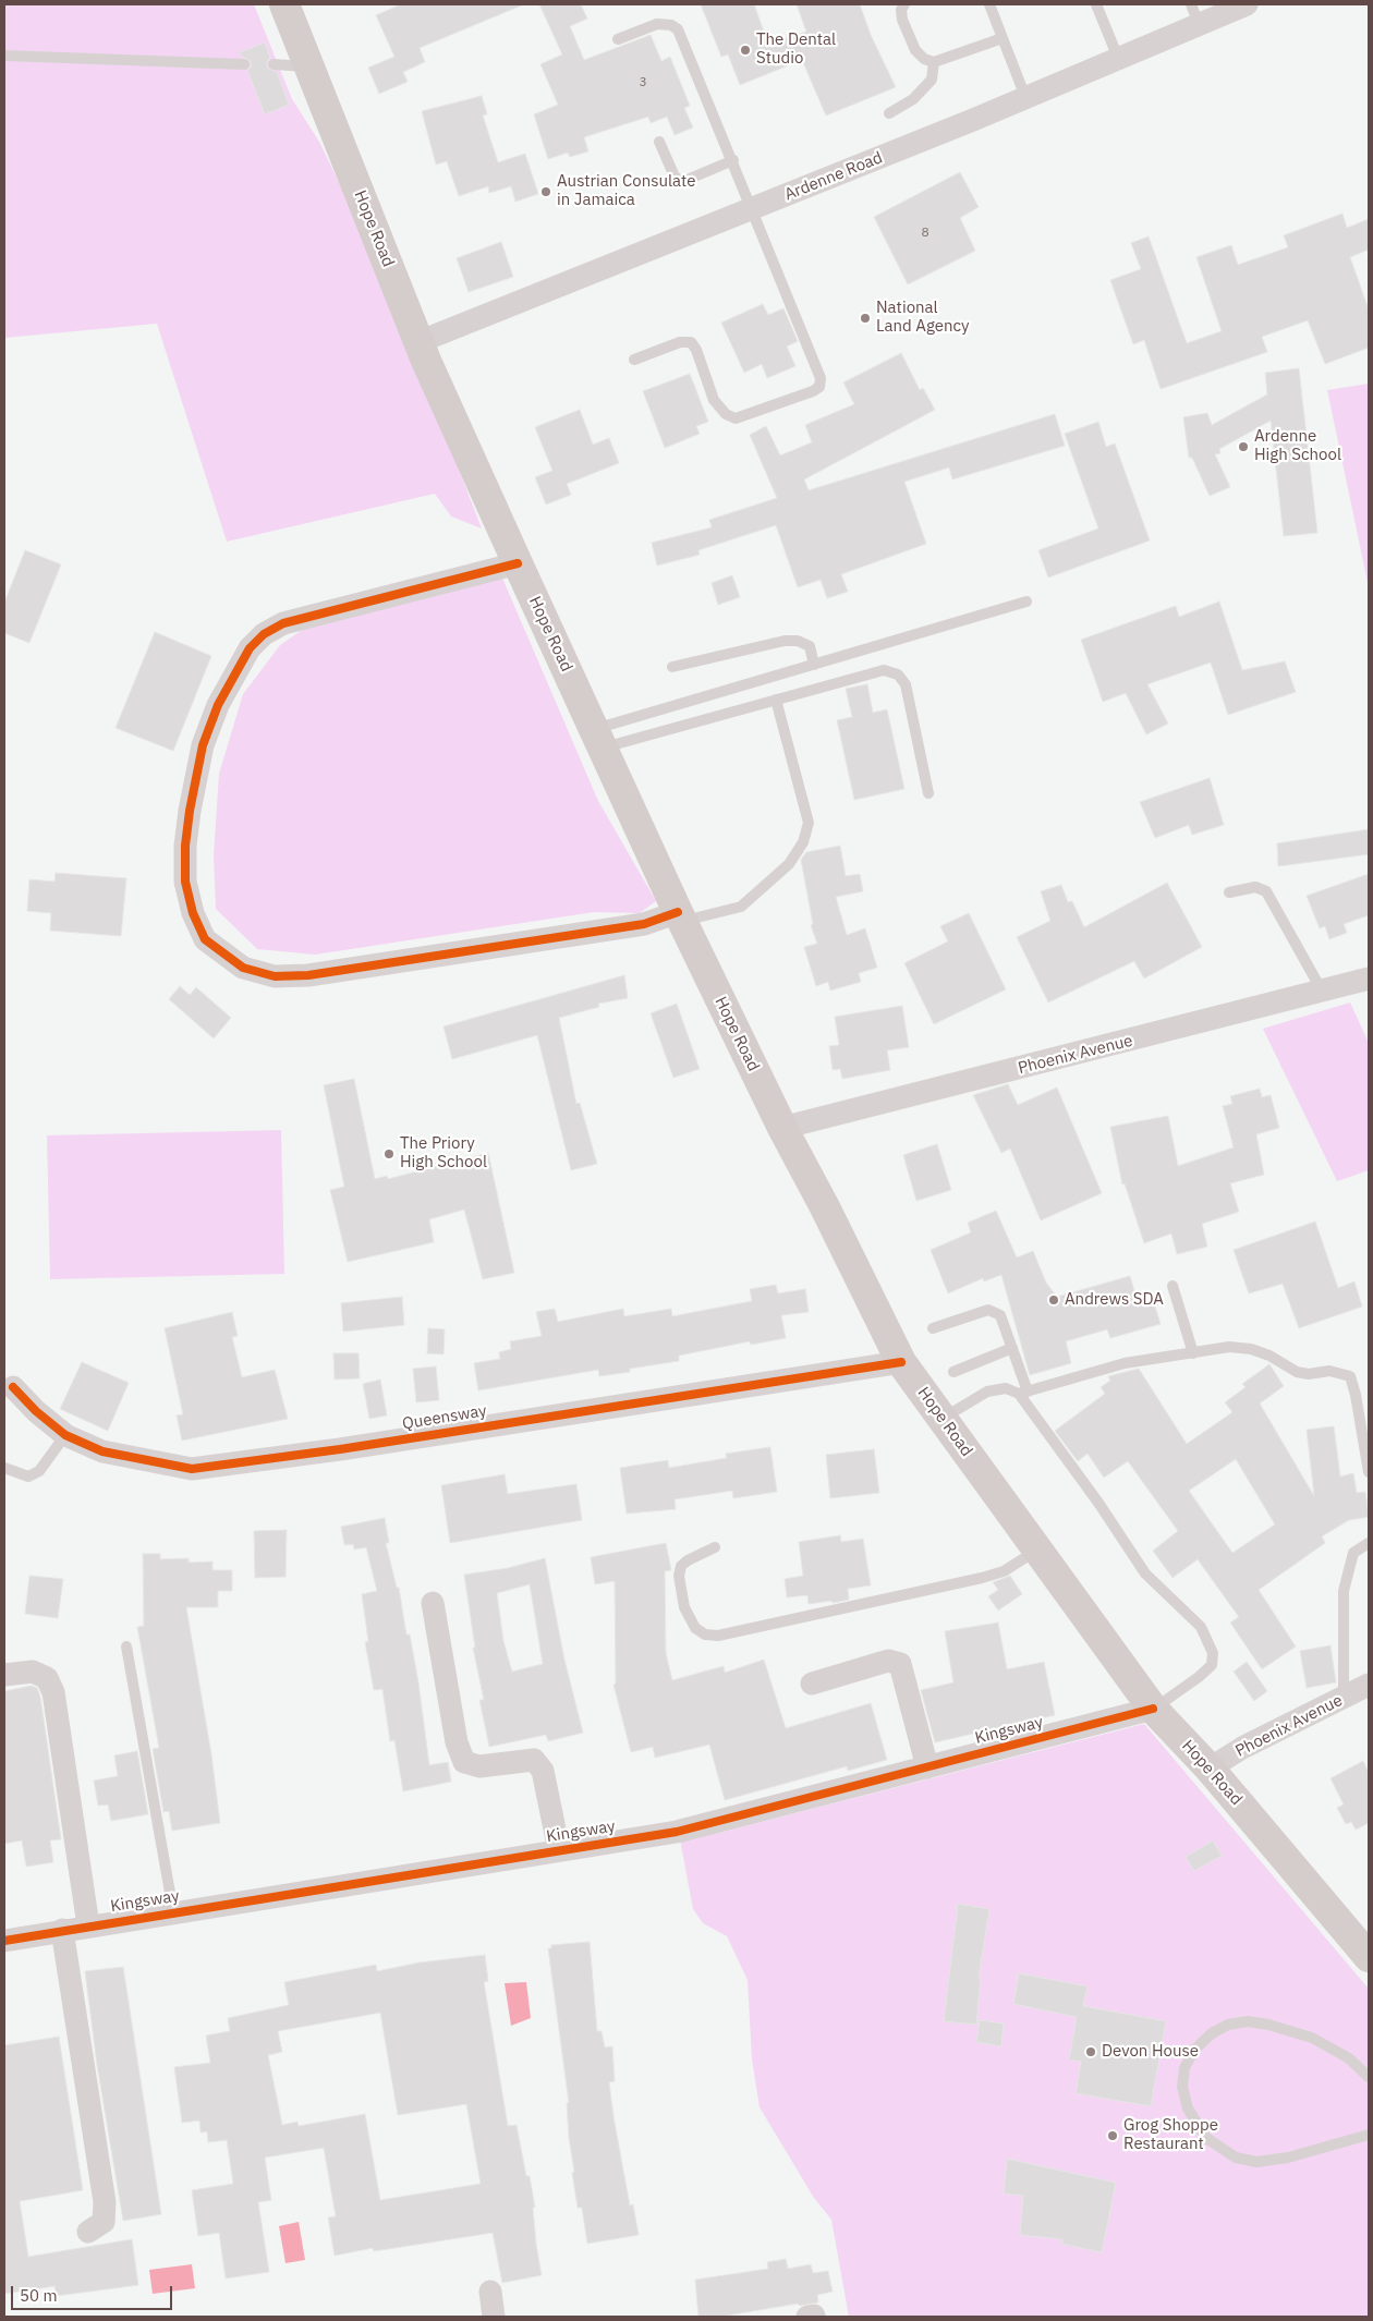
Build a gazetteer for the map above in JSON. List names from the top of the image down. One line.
{"streets":{"main road":["Hope Road"],"street":["Ardenne Road","Phoenix Avenue","Queensway","Kingsway"]},"crossings":[["Ardenne Road","Hope Road"],["Hope Road","Phoenix Avenue"],["Hope Road","Queensway"],["Hope Road","Kingsway"]],"places":["The Dental Studio","Austrian Consulate in Jamaica","National Land Agency","Ardenne High School","The Priory High School","Andrews SDA","Devon House","Grog Shoppe Restaurant"],"house_numbers":["3","8"],"scale_bar":"50 m"}
